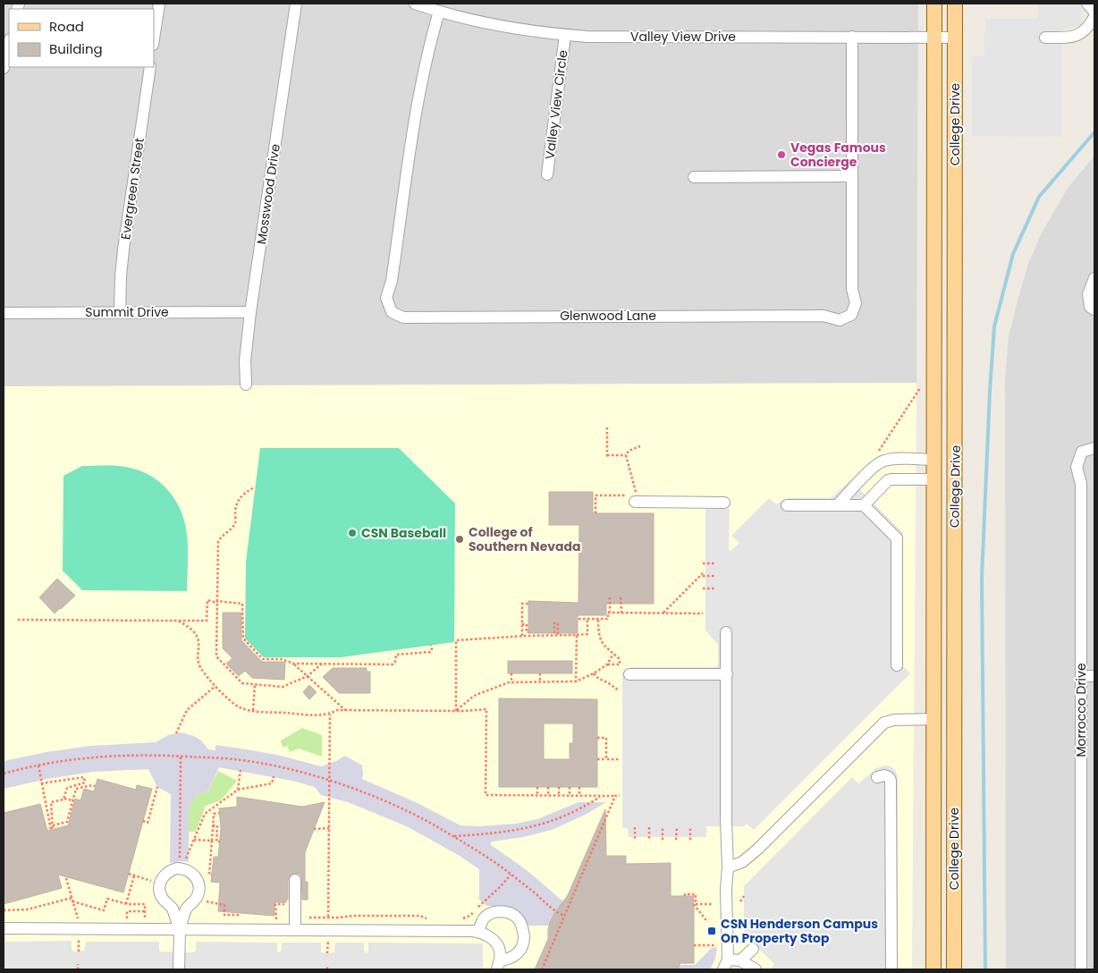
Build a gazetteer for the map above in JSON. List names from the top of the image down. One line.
{"streets":{"main road":["College Drive"],"street":["Valley View Drive","Valley View Circle","Evergreen Street","Mosswood Drive","Summit Drive","Glenwood Lane","Morrocco Drive"]},"crossings":[["Valley View Drive","Valley View Circle"],["Valley View Drive","College Drive"],["Valley View Drive","Glenwood Lane"],["Evergreen Street","Summit Drive"],["Mosswood Drive","Summit Drive"]],"places":{"other":["Vegas Famous Concierge","CSN Baseball","College of Southern Nevada"],"transit":["CSN Henderson Campus On Property Stop"]},"legend":["Road","Building"]}
